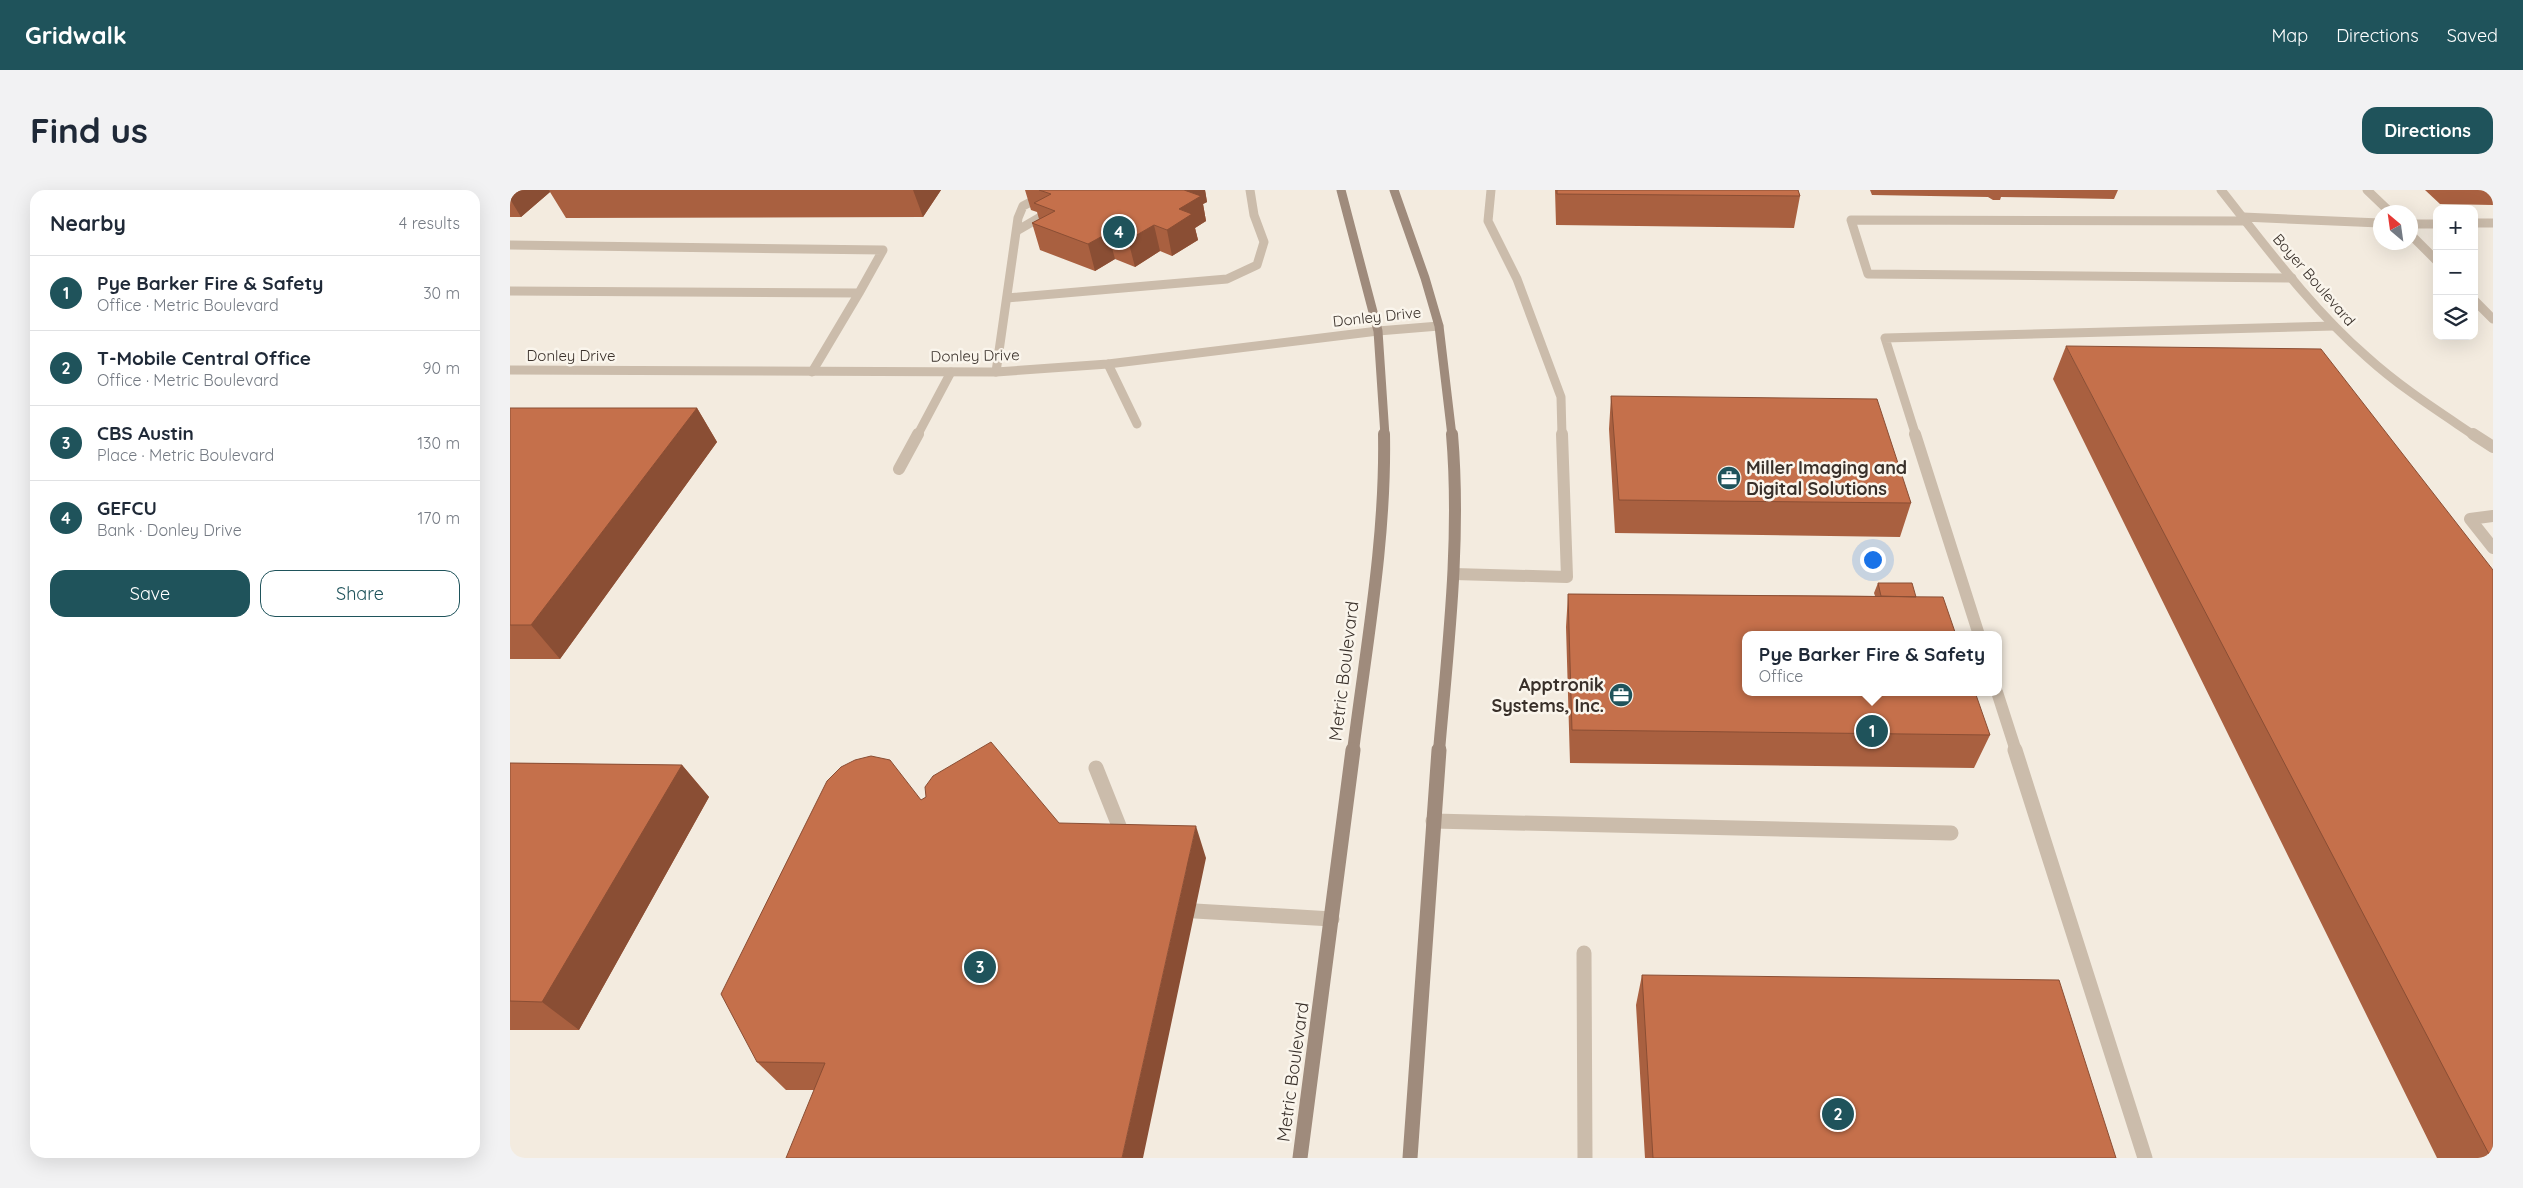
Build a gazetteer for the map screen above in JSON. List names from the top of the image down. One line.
{"streets":{"main road":["Metric Boulevard"],"street":["Boyer Boulevard","Donley Drive"]},"crossings":[["Donley Drive","Metric Boulevard"]],"places":{"office":["Miller Imaging and Digital Solutions","Apptronik Systems, Inc."]},"north":"top left","page":{"header":"Gridwalk","nav":["Map","Directions","Saved"],"buttons":["Directions",["Save","Share"]],"title":"Find us","heading":["Nearby","4 results"],"map_buttons":["+","−"],"pins":["4","1","3","2"],"list":[{"mark":"1","name":"Pye Barker Fire & Safety","note":"Office · Metric Boulevard","value":"30 m"},{"mark":"2","name":"T-Mobile Central Office","note":"Office · Metric Boulevard","value":"90 m"},{"mark":"3","name":"CBS Austin","note":"Place · Metric Boulevard","value":"130 m"},{"mark":"4","name":"GEFCU","note":"Bank · Donley Drive","value":"170 m"}],"popup":["Pye Barker Fire & Safety","Office"]}}
